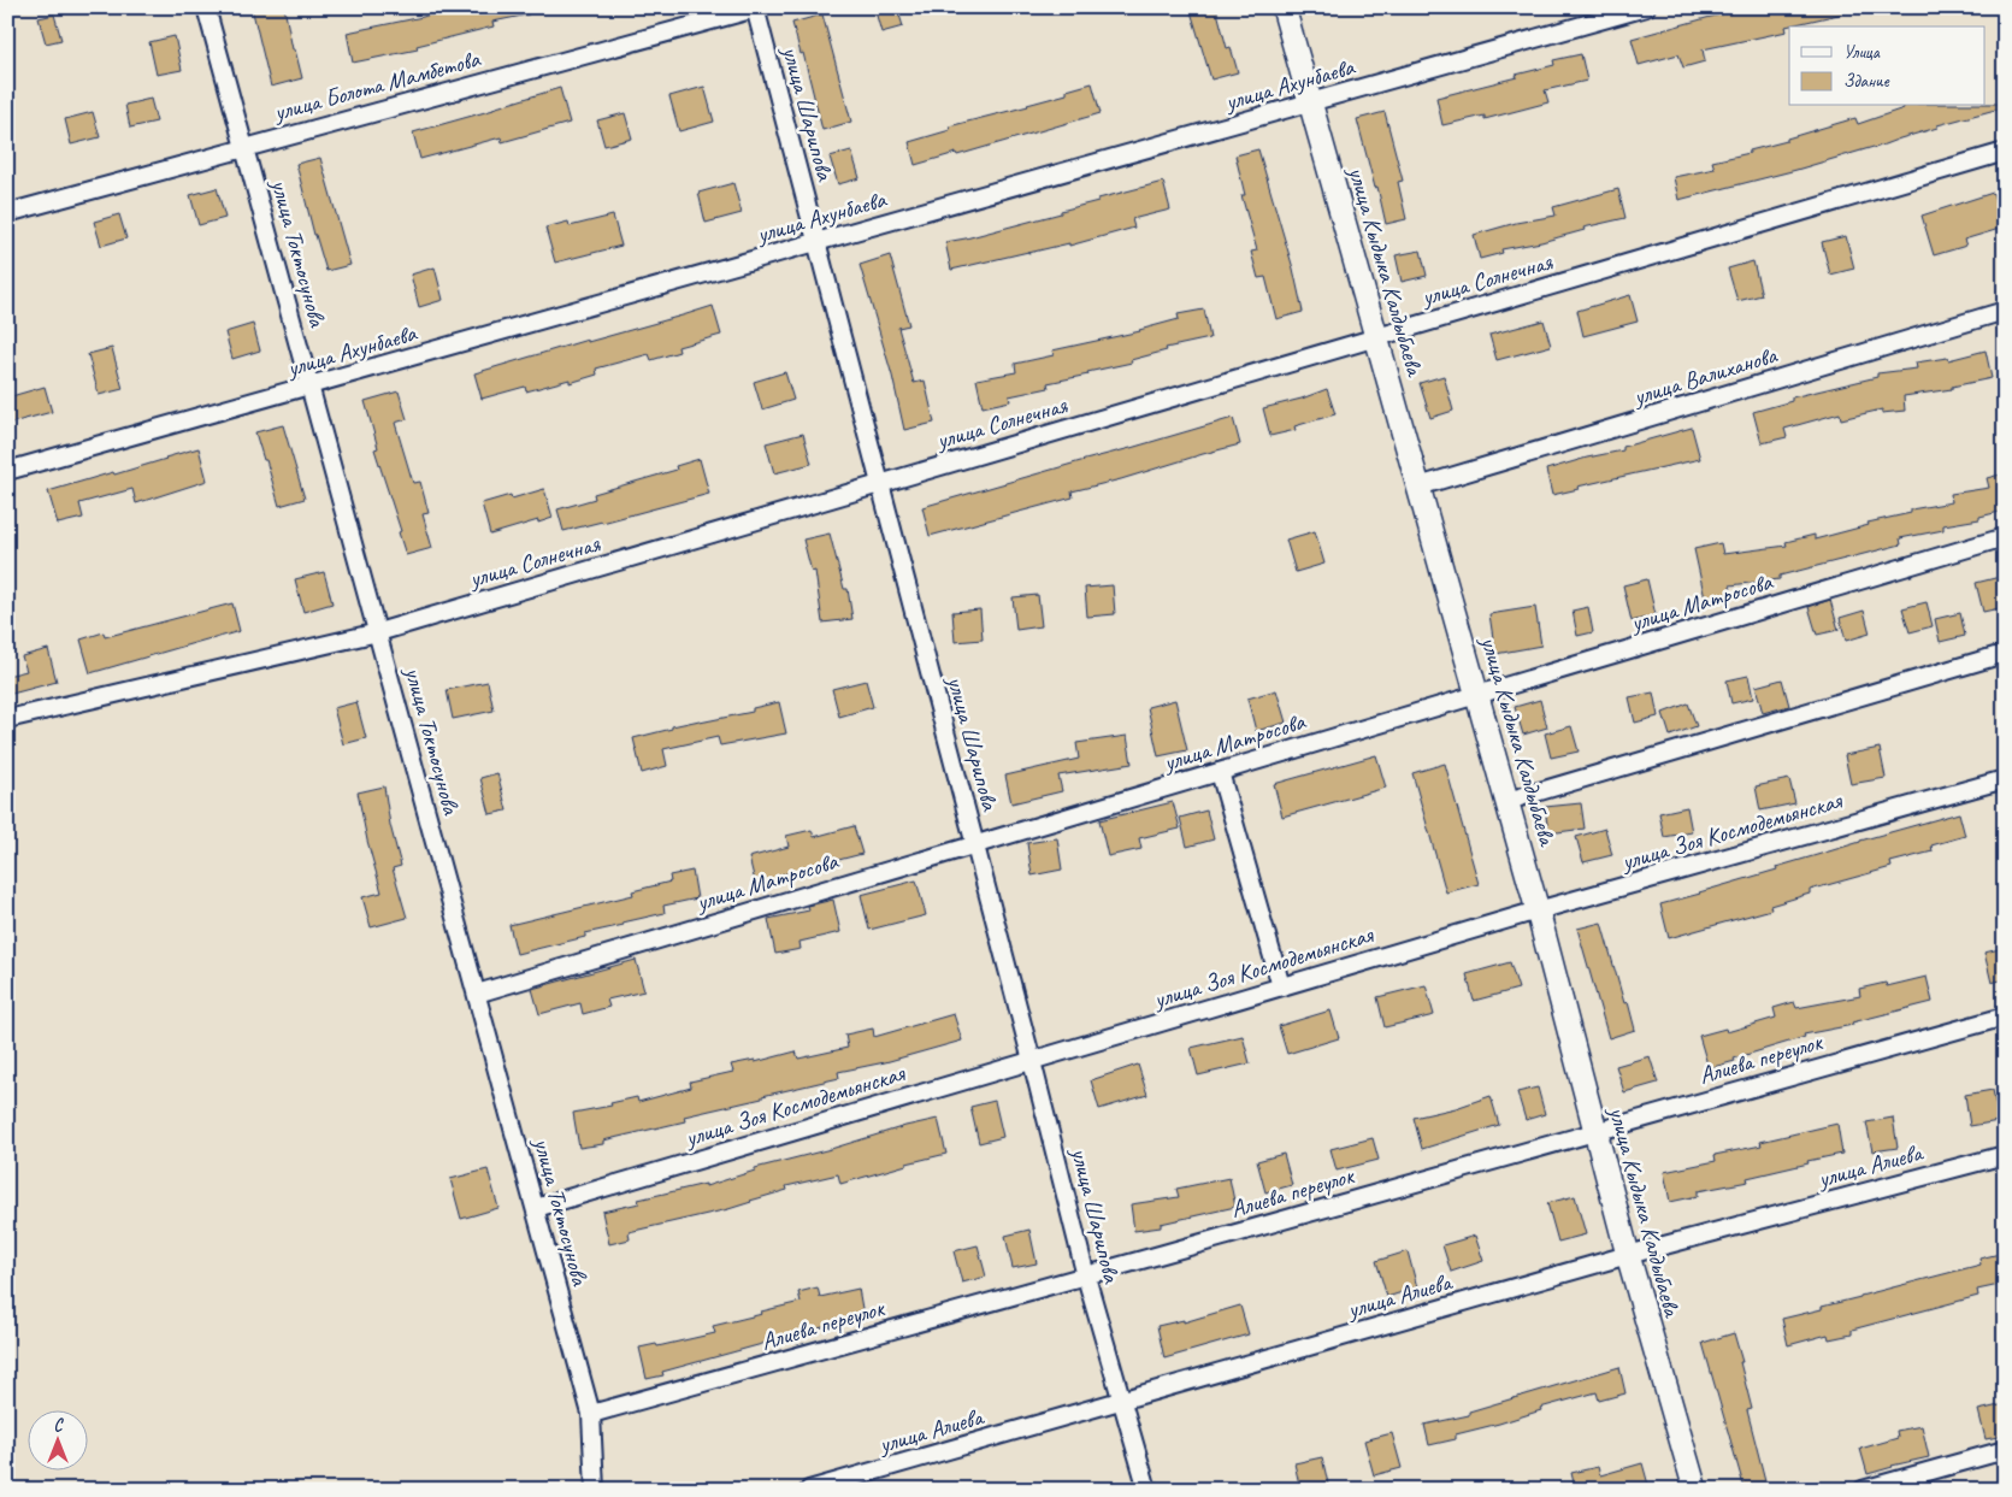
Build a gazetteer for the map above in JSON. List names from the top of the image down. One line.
{"streets":{"street":["улица Ахунбаева","улица Болота Мамбетова","улица Шарипова","улица Токтосунова","улица Кыдыка Калдыбаева","улица Солнечная","улица Валиханова","улица Матросова","улица Зоя Космодемьянская","Алиева переулок","улица Алиева"]},"crossings":[["улица Ахунбаева","улица Шарипова"],["улица Ахунбаева","улица Токтосунова"],["улица Ахунбаева","улица Кыдыка Калдыбаева"],["улица Болота Мамбетова","улица Шарипова"],["улица Болота Мамбетова","улица Токтосунова"],["улица Шарипова","улица Солнечная"],["улица Шарипова","улица Матросова"],["улица Шарипова","улица Зоя Космодемьянская"],["улица Шарипова","Алиева переулок"],["улица Шарипова","улица Алиева"],["улица Токтосунова","улица Солнечная"],["улица Токтосунова","улица Матросова"],["улица Токтосунова","улица Зоя Космодемьянская"],["улица Токтосунова","Алиева переулок"],["улица Кыдыка Калдыбаева","улица Солнечная"],["улица Кыдыка Калдыбаева","улица Валиханова"],["улица Кыдыка Калдыбаева","улица Матросова"],["улица Кыдыка Калдыбаева","улица Зоя Космодемьянская"],["улица Кыдыка Калдыбаева","Алиева переулок"],["улица Кыдыка Калдыбаева","улица Алиева"]],"legend":["Улица","Здание"],"north":"top"}
